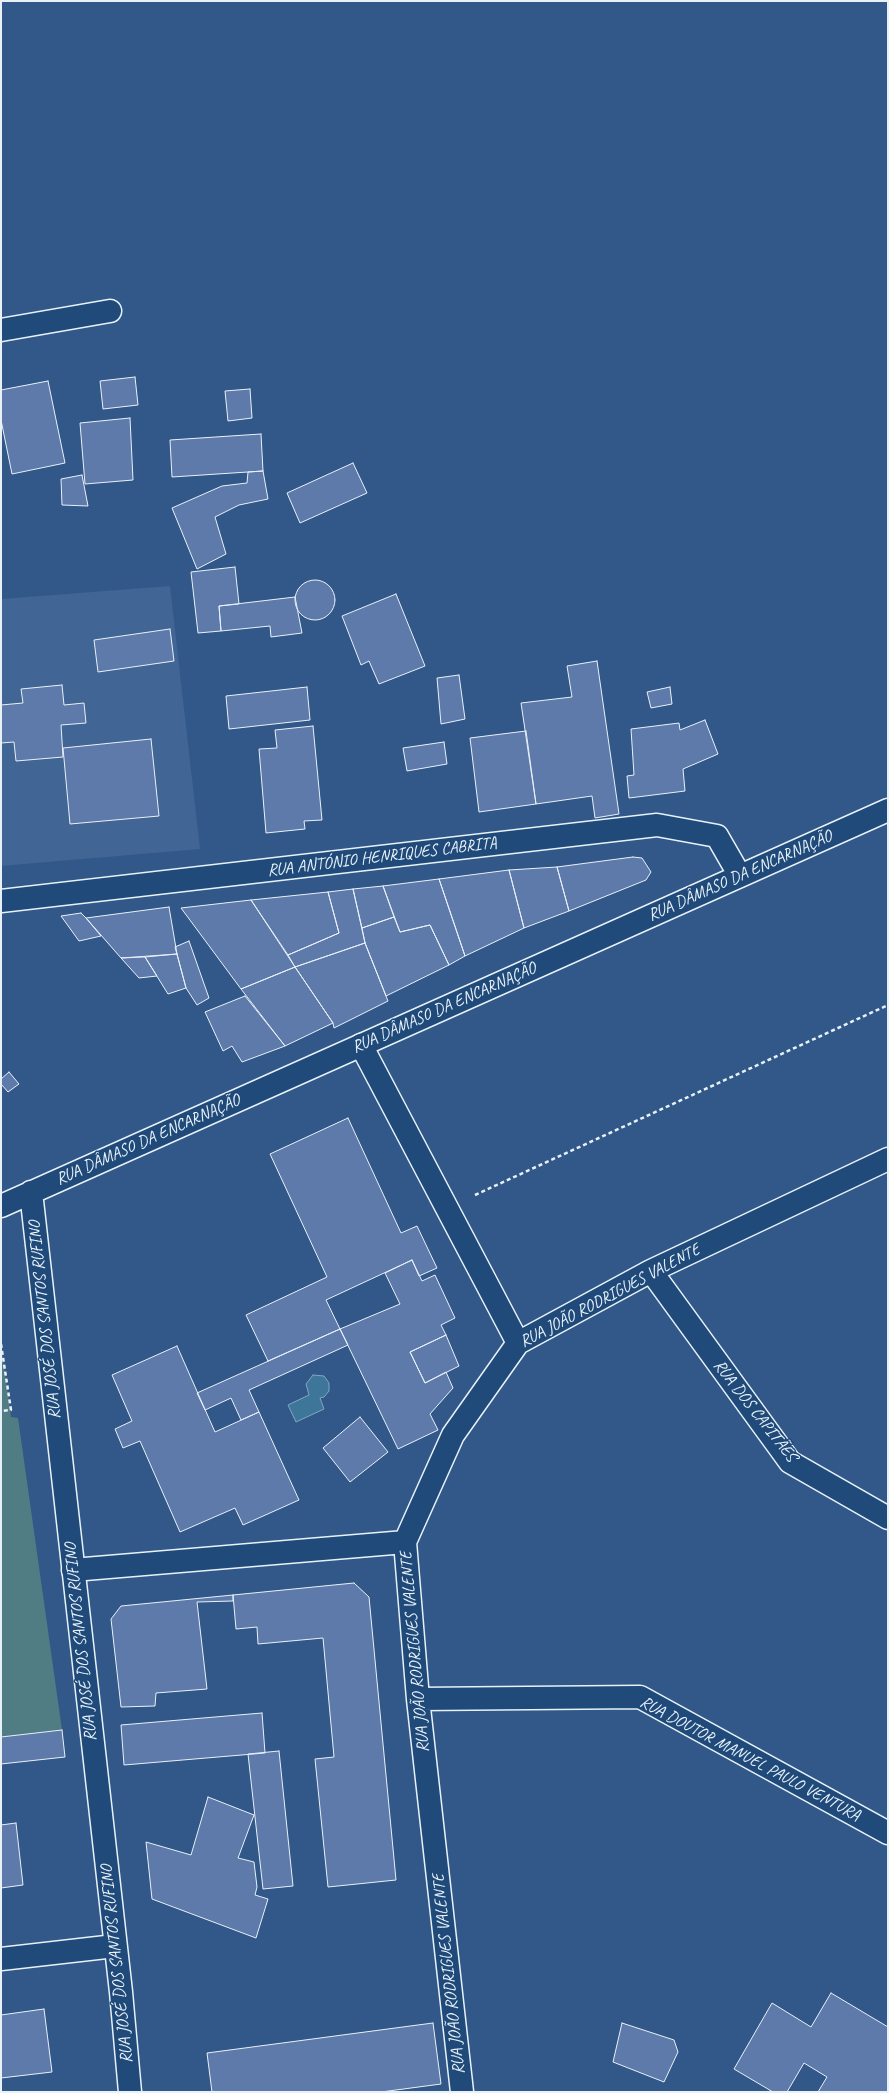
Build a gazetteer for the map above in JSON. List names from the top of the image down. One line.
{"streets":{"street":["RUA ANTÓNIO HENRIQUES CABRITA","RUA DÂMASO DA ENCARNAÇÃO","RUA JOÃO RODRIGUES VALENTE","RUA JOSÉ DOS SANTOS RUFINO","RUA DOS CAPITÃES","RUA DOUTOR MANUEL PAULO VENTURA"]},"crossings":[["RUA ANTÓNIO HENRIQUES CABRITA","RUA DÂMASO DA ENCARNAÇÃO"],["RUA DÂMASO DA ENCARNAÇÃO","RUA JOSÉ DOS SANTOS RUFINO"],["RUA JOÃO RODRIGUES VALENTE","RUA DOS CAPITÃES"],["RUA JOÃO RODRIGUES VALENTE","RUA DOUTOR MANUEL PAULO VENTURA"]]}
